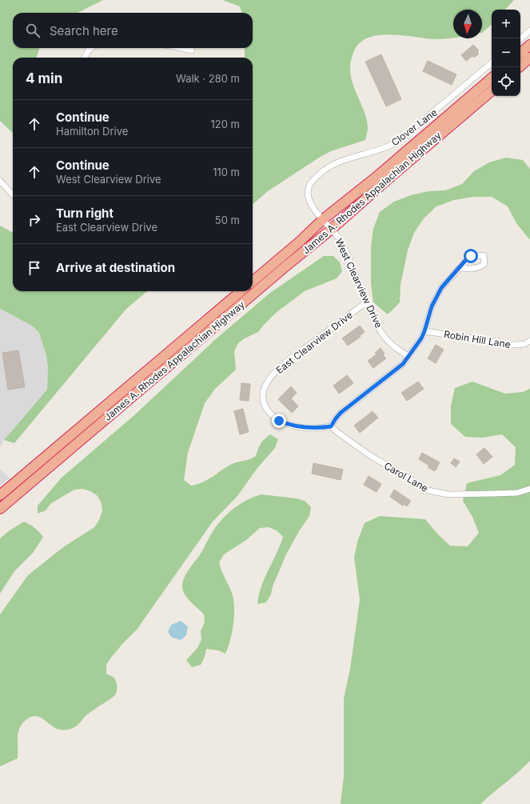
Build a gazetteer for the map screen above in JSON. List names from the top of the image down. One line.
{"streets":{"highway":["James A. Rhodes Appalachian Highway"],"street":["Clover Lane","West Clearview Drive","Robin Hill Lane","East Clearview Drive","Carol Lane"]},"crossings":[["Clover Lane","James A. Rhodes Appalachian Highway"],["Clover Lane","West Clearview Drive"],["James A. Rhodes Appalachian Highway","West Clearview Drive"],["West Clearview Drive","East Clearview Drive"],["East Clearview Drive","Carol Lane"]],"north":"bottom","page":{"map_buttons":["+","−"],"search":"Search here","heading":["4 min","Walk · 280 m"],"list":[["Continue","Hamilton Drive","120 m"],["Continue","West Clearview Drive","110 m"],["Turn right","East Clearview Drive","50 m"],"Arrive at destination"]}}
